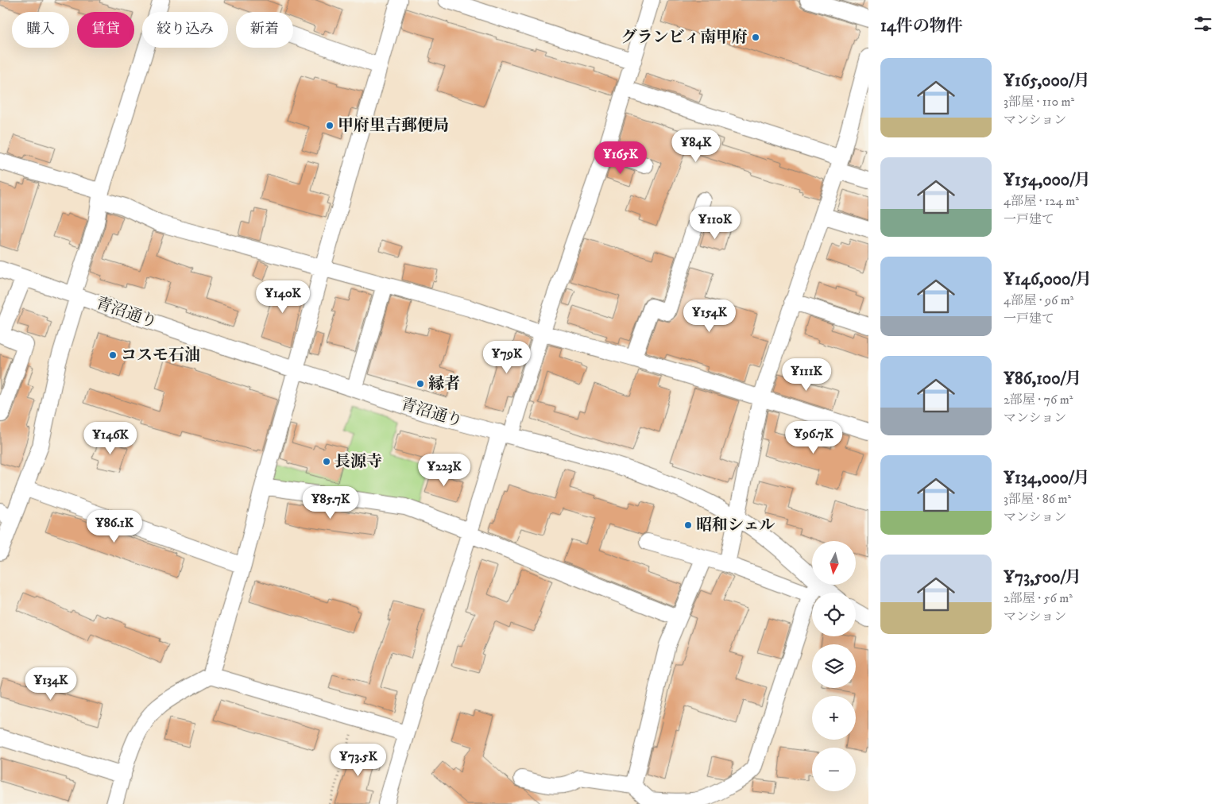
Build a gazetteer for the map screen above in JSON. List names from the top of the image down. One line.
{"streets":{"street":["青沼通り"]},"places":["グランビィ南甲府","甲府里吉郵便局","コスモ石油","縁者","長源寺","昭和シェル"],"north":"bottom","page":{"heading":"14件の物件","chip":["購入","賃貸","絞り込み","新着"],"list":[{"name":"¥165,000/月","note":"3部屋 · 110 m² · マンション"},{"name":"¥154,000/月","note":"4部屋 · 124 m² · 一戸建て"},{"name":"¥146,000/月","note":"4部屋 · 96 m² · 一戸建て"},{"name":"¥86,100/月","note":"2部屋 · 76 m² · マンション"},{"name":"¥134,000/月","note":"3部屋 · 86 m² · マンション"},{"name":"¥73,500/月","note":"2部屋 · 56 m² · マンション"}],"price":["¥84K","¥165K","¥110K","¥140K","¥154K","¥79K","¥111K","¥96.7K","¥146K","¥223K","¥85.7K","¥86.1K","¥134K","¥73.5K"],"map_buttons":["+","−"]}}
